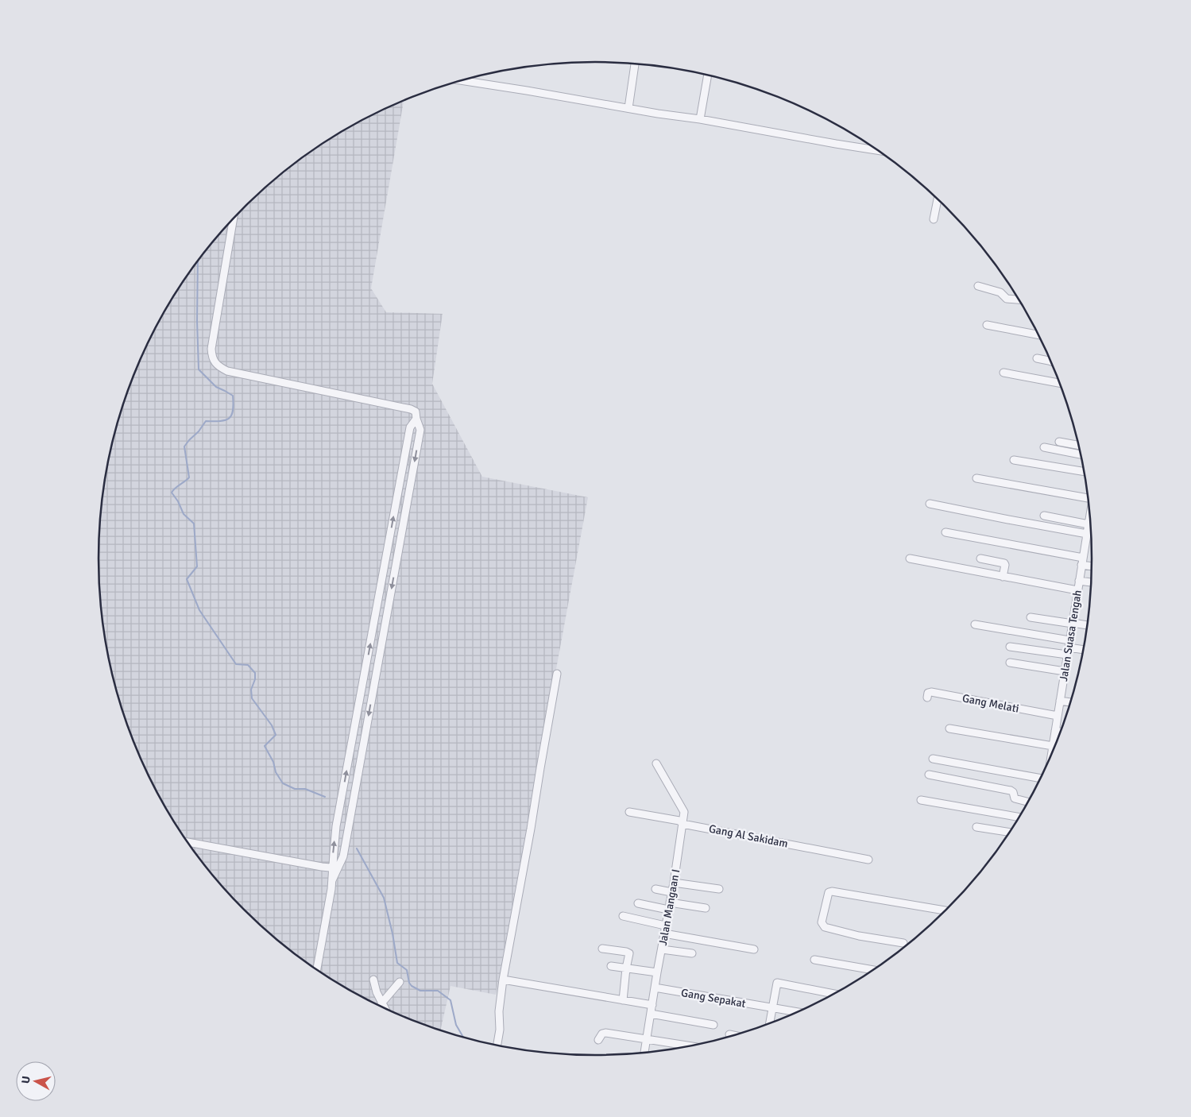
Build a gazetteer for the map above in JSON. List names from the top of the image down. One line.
{"streets":{"street":["Jalan Suasa Tengah","Gang Melati","Gang Al Sakidam","Jalan Mangaan I","Gang Sepakat"]},"crossings":[["Jalan Suasa Tengah","Gang Melati"],["Gang Al Sakidam","Jalan Mangaan I"],["Jalan Mangaan I","Gang Sepakat"]],"north":"left"}
